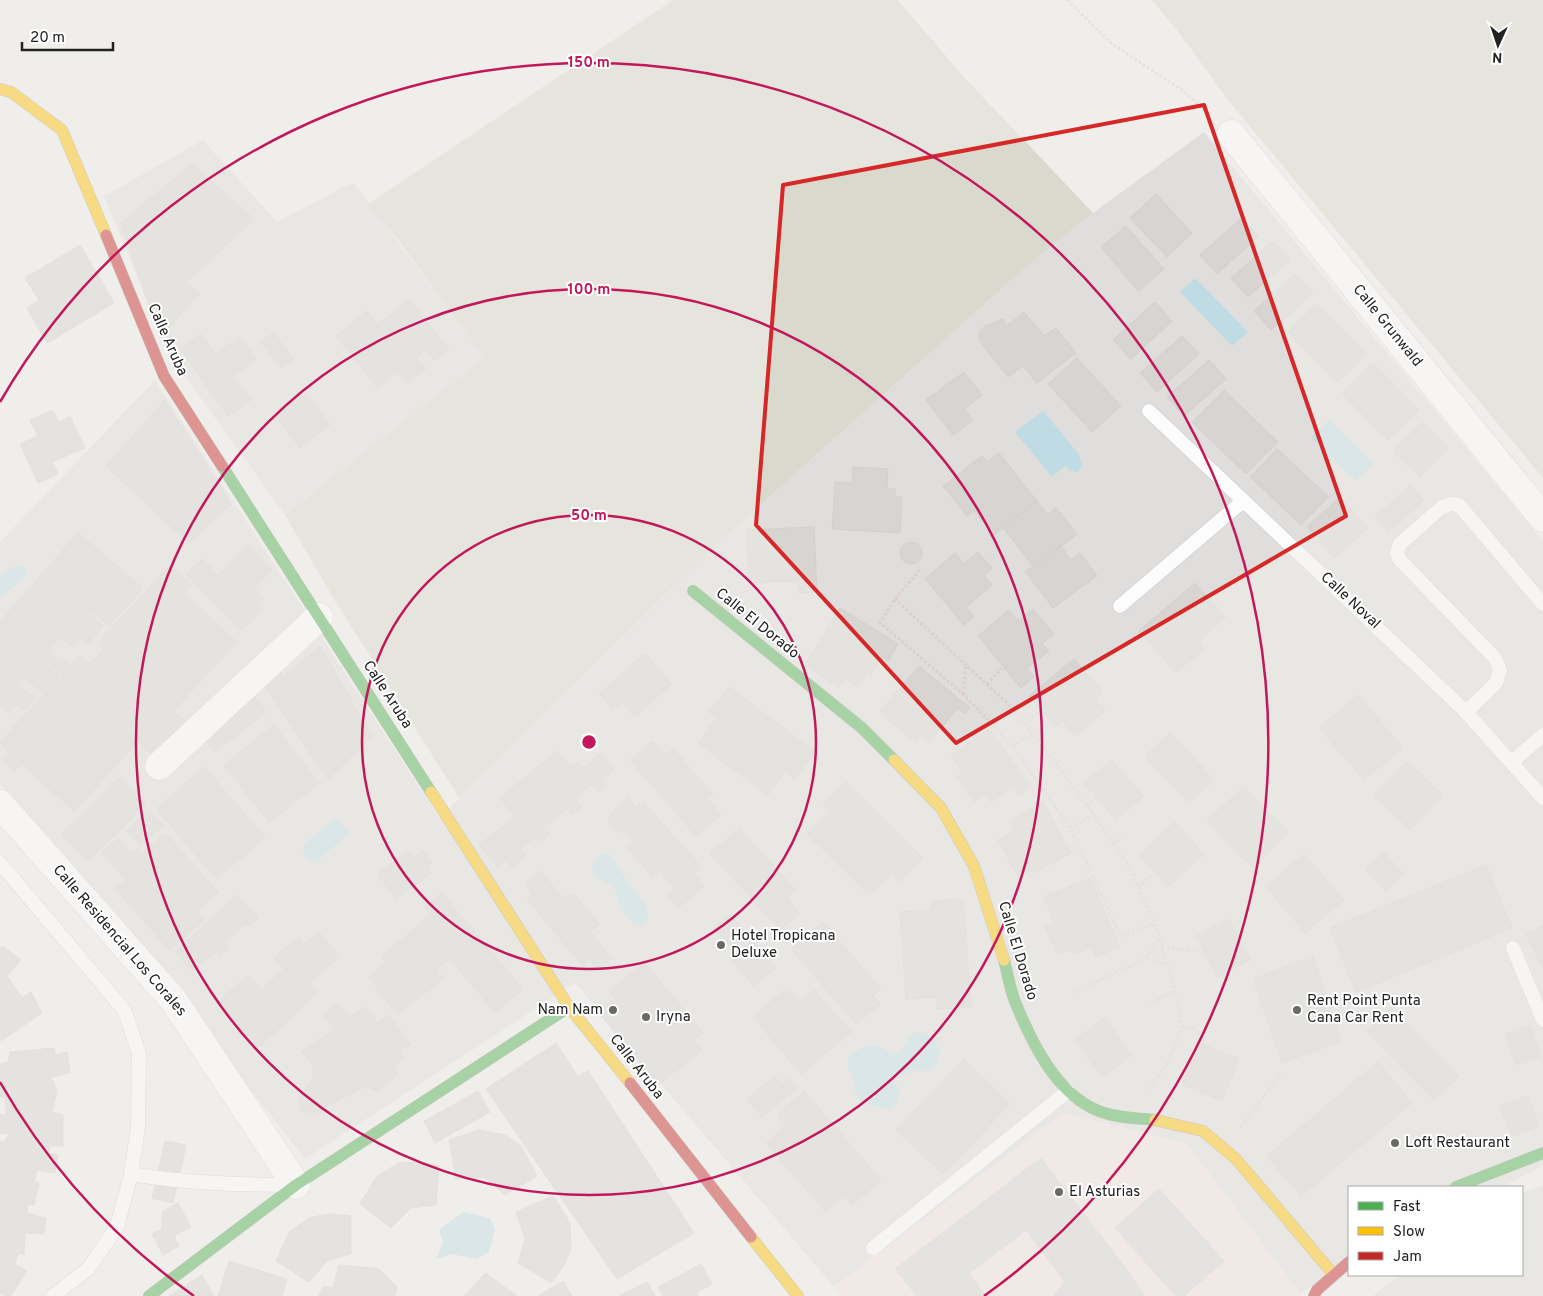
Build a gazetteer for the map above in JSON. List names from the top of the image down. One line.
{"streets":{"street":["Calle Grunwald","Calle Aruba","Calle El Dorado","Calle Residencial Los Corales"],"lane":["Calle Noval"]},"places":["Hotel Tropicana Deluxe","Nam Nam","Rent Point Punta Cana Car Rent","Iryna","Loft Restaurant","El Asturias"],"legend":["Fast","Slow","Jam"],"scale_bar":"20 m","north":"bottom","rings":["150 m","100 m","50 m"]}
